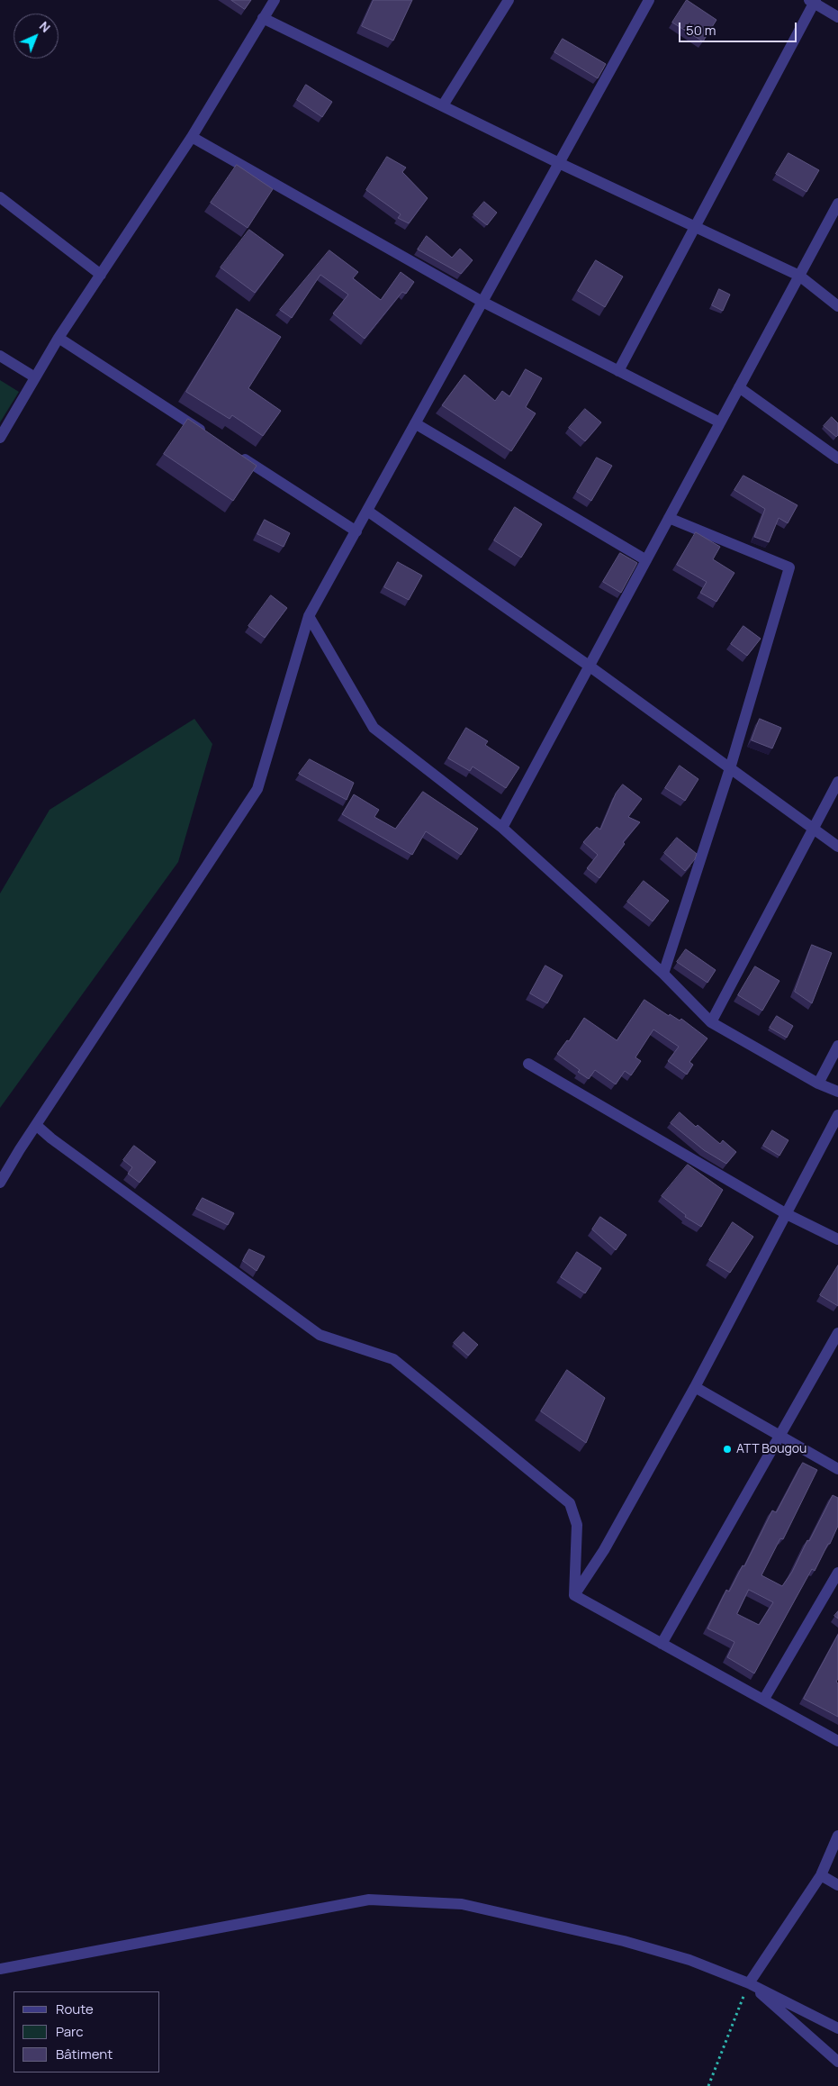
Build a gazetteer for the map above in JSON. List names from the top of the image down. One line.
{"places":["ATT Bougou"],"legend":["Route","Parc","Bâtiment"],"scale_bar":"50 m","north":"top right"}
